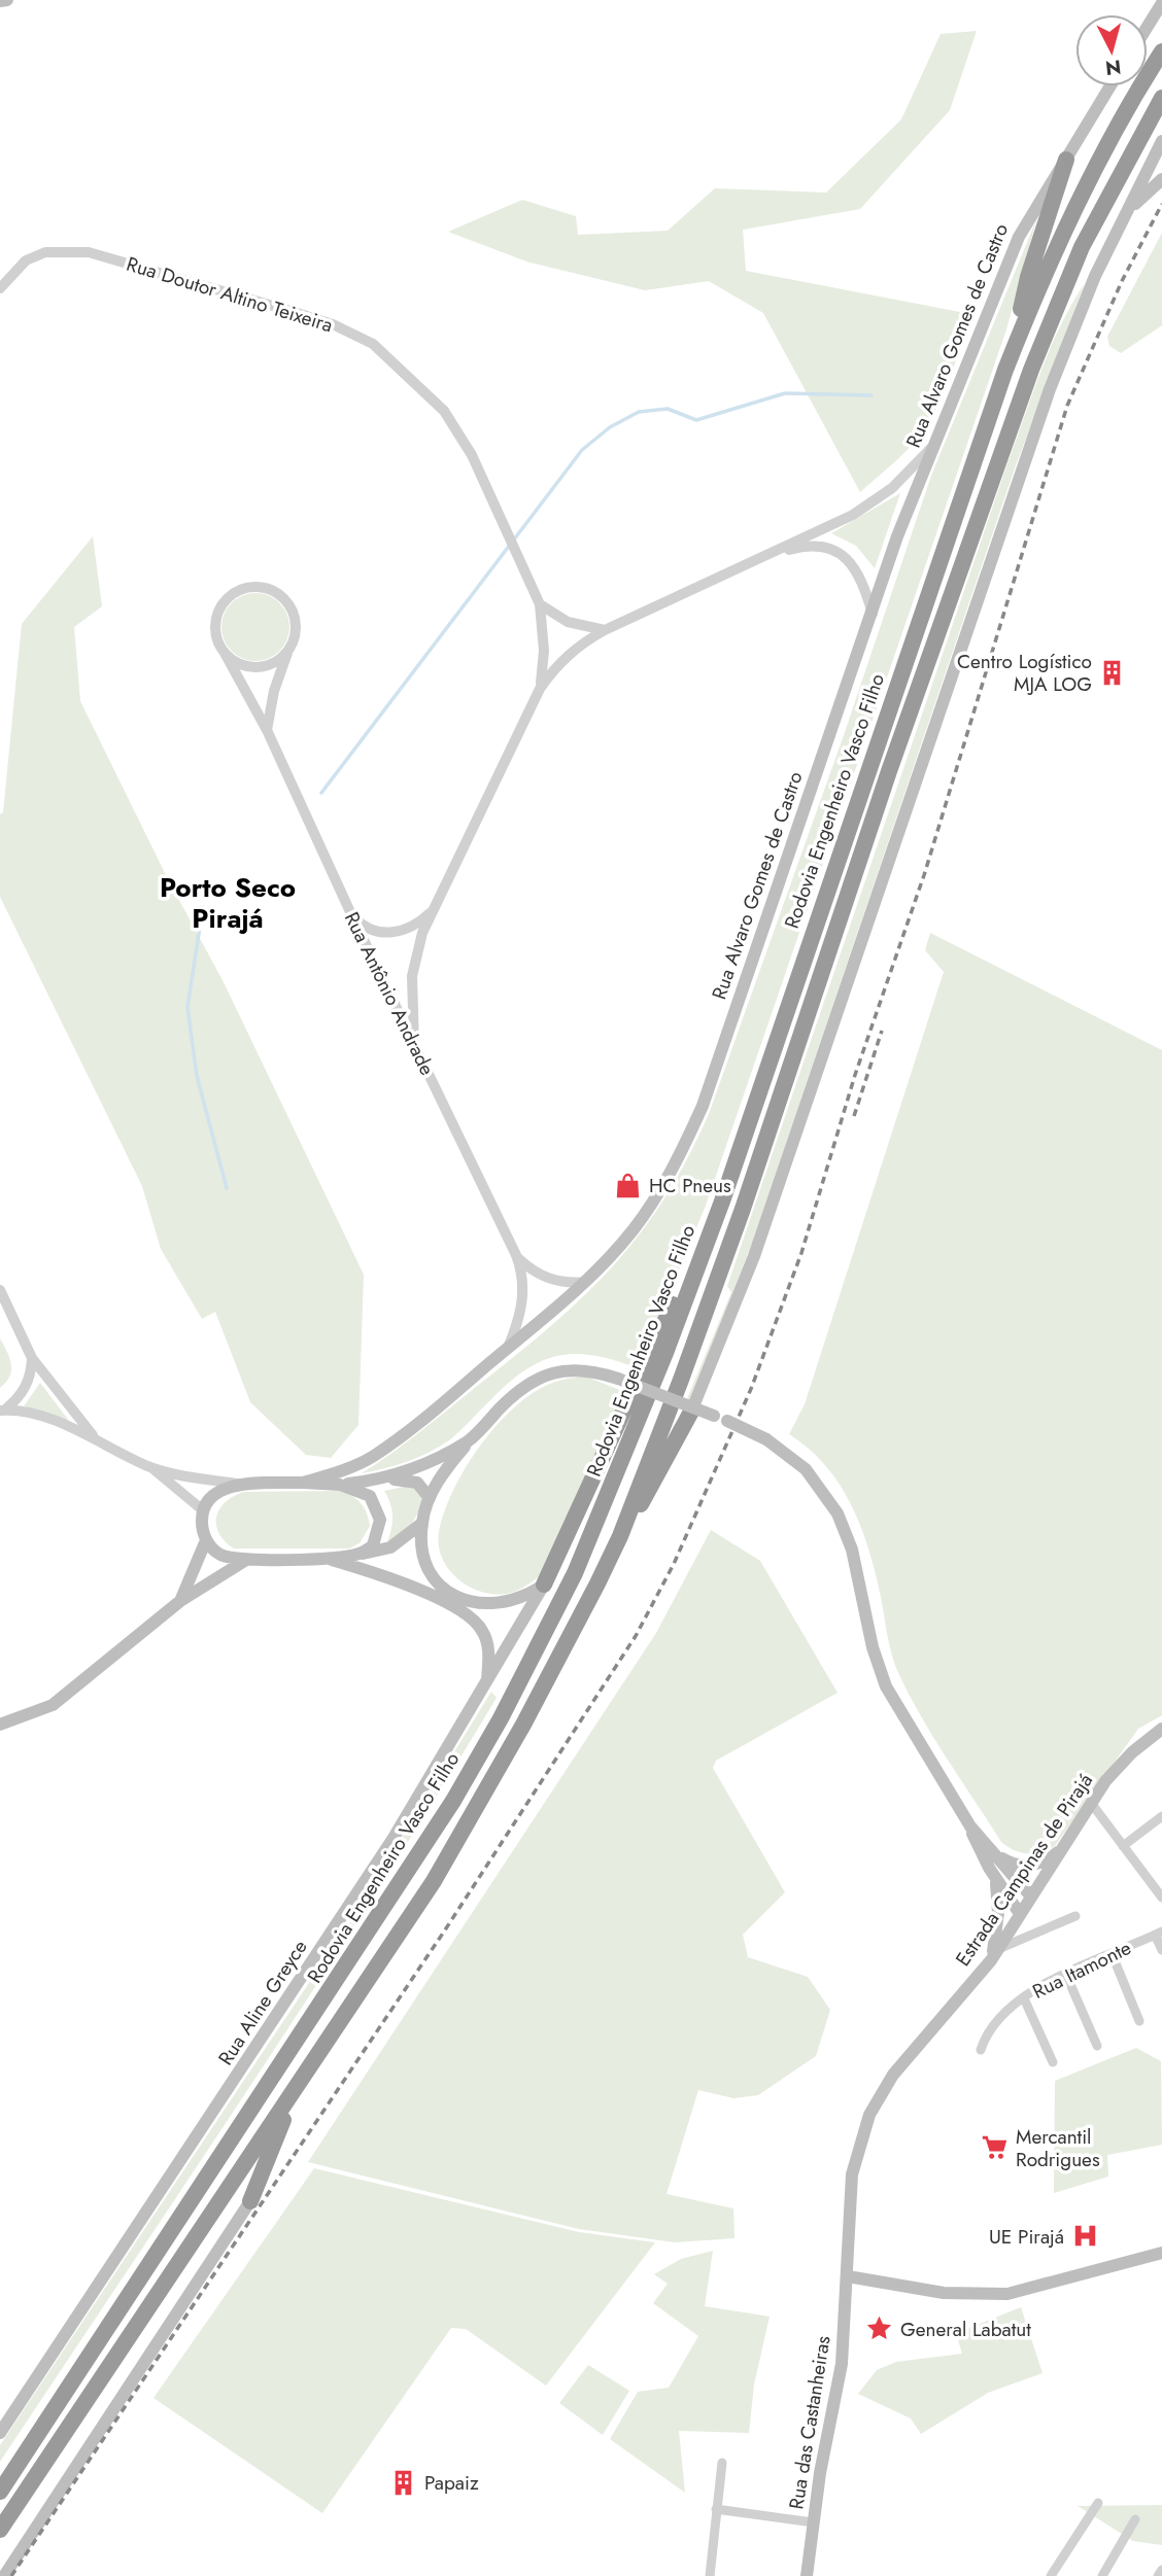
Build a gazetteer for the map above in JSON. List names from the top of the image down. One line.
{"streets":{"highway":["Rodovia Engenheiro Vasco Filho"],"main road":["Rua Alvaro Gomes de Castro","Estrada Campinas de Pirajá","Rua Aline Greyce","Rua das Castanheiras"],"street":["Rua Doutor Altino Teixeira","Rua Antônio Andrade","Rua Itamonte"]},"crossings":[["Rua Alvaro Gomes de Castro","Rua Antônio Andrade"],["Estrada Campinas de Pirajá","Rua das Castanheiras"]],"districts":["Porto Seco Pirajá"],"places":{"building":["Centro Logístico MJA LOG","Papaiz"],"shop":["HC Pneus"],"supermarket":["Mercantil Rodrigues"],"hospital":["UE Pirajá"],"place":["General Labatut"]},"north":"bottom"}
